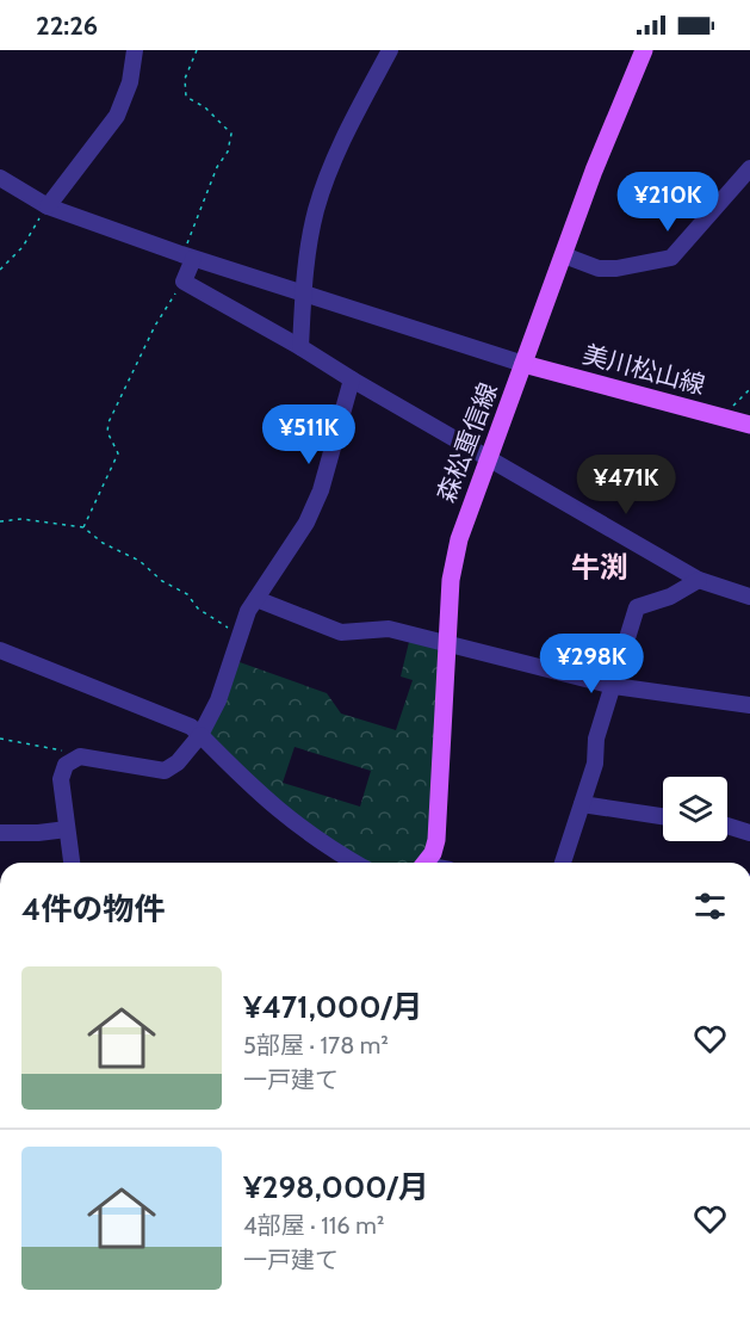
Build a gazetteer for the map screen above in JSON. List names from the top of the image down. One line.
{"streets":{"main road":["美川松山線","森松重信線"]},"crossings":[["美川松山線","森松重信線"]],"districts":["牛渕"],"page":{"status":"22:26","price":["¥210K","¥511K","¥471K","¥298K"],"heading":"4件の物件","list":[{"name":"¥471,000/月","note":"5部屋 · 178 m² · 一戸建て"},{"name":"¥298,000/月","note":"4部屋 · 116 m² · 一戸建て"}]}}
